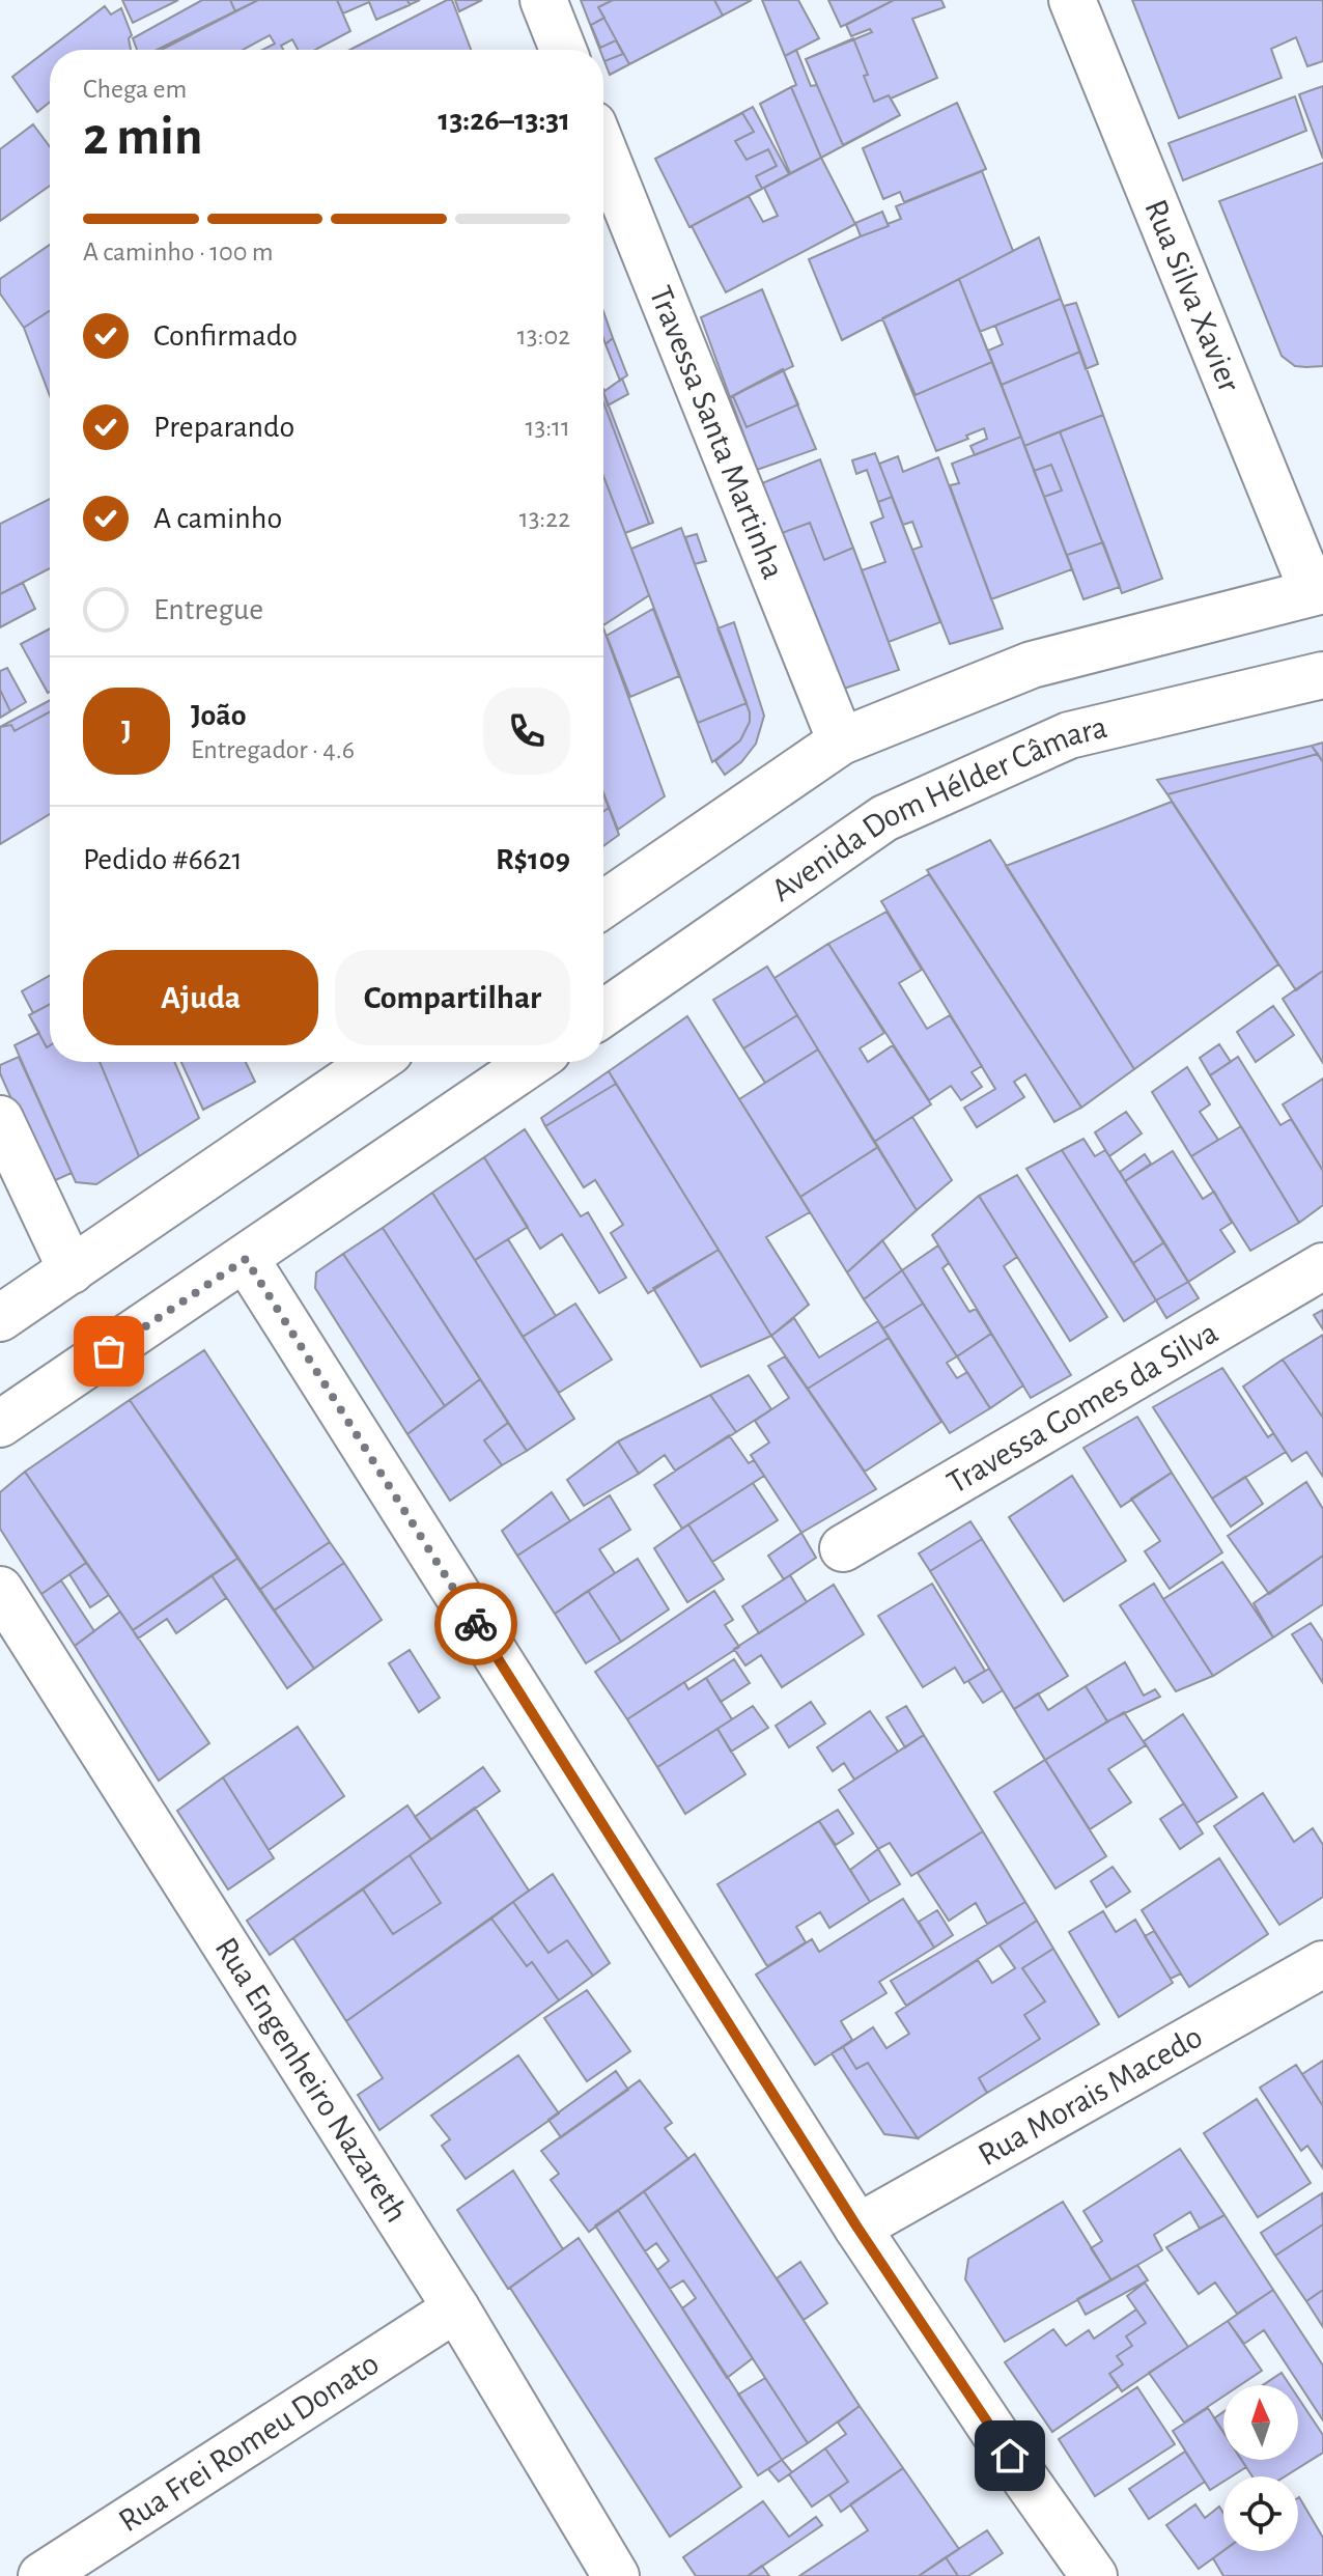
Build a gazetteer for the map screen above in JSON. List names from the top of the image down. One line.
{"streets":{"street":["Rua Silva Xavier","Travessa Santa Martinha","Avenida Dom Hélder Câmara","Travessa Gomes da Silva","Rua Engenheiro Nazareth","Rua Morais Macedo","Rua Frei Romeu Donato"]},"crossings":[["Rua Engenheiro Nazareth","Rua Frei Romeu Donato"]],"north":"top","page":{"heading":["2 min","Chega em","13:26–13:31"],"panel":["João","Entregador · 4.6","Pedido #6621","R$109"],"bar":"A caminho · 100 m","list":[["Confirmado","13:02"],["Preparando","13:11"],["A caminho","13:22"],"Entregue"],"round":"J","buttons":["Ajuda","Compartilhar"]}}
